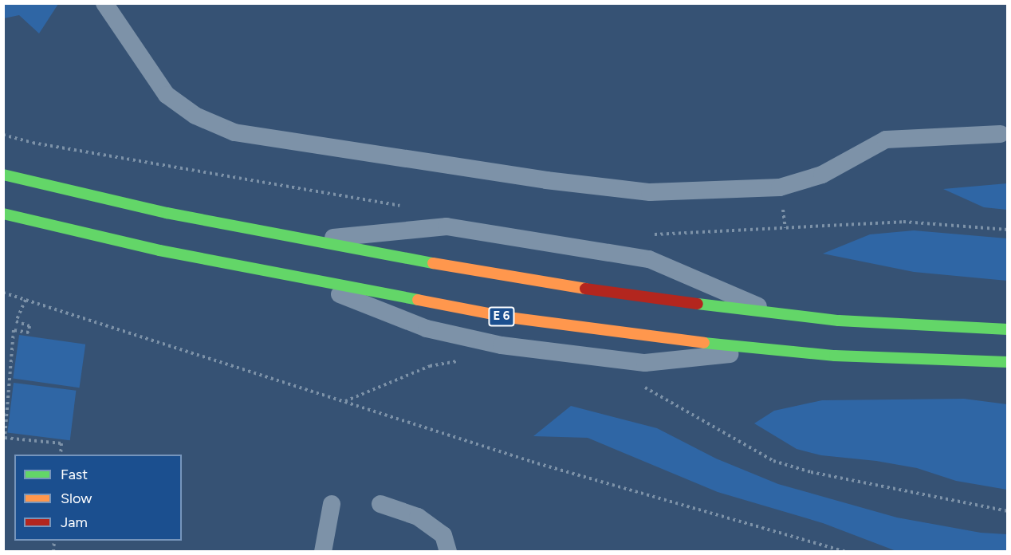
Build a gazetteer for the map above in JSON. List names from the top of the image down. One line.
{"streets":{"highway":["E 6"]},"legend":["Fast","Slow","Jam"]}
